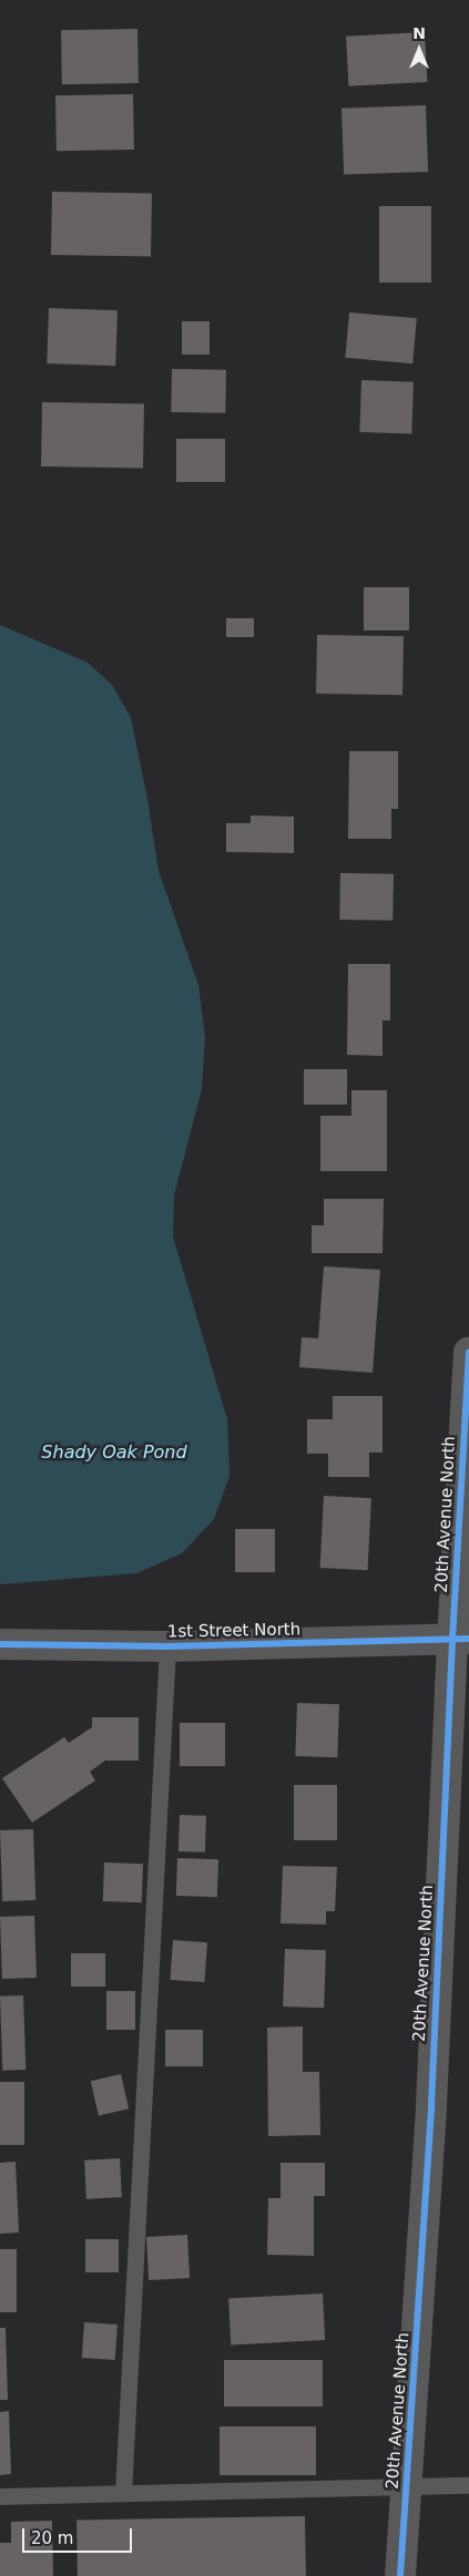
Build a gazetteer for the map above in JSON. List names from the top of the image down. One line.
{"streets":{"street":["20th Avenue North","1st Street North"]},"crossings":[["20th Avenue North","1st Street North"]],"water":["Shady Oak Pond"],"scale_bar":"20 m","north":"top"}
